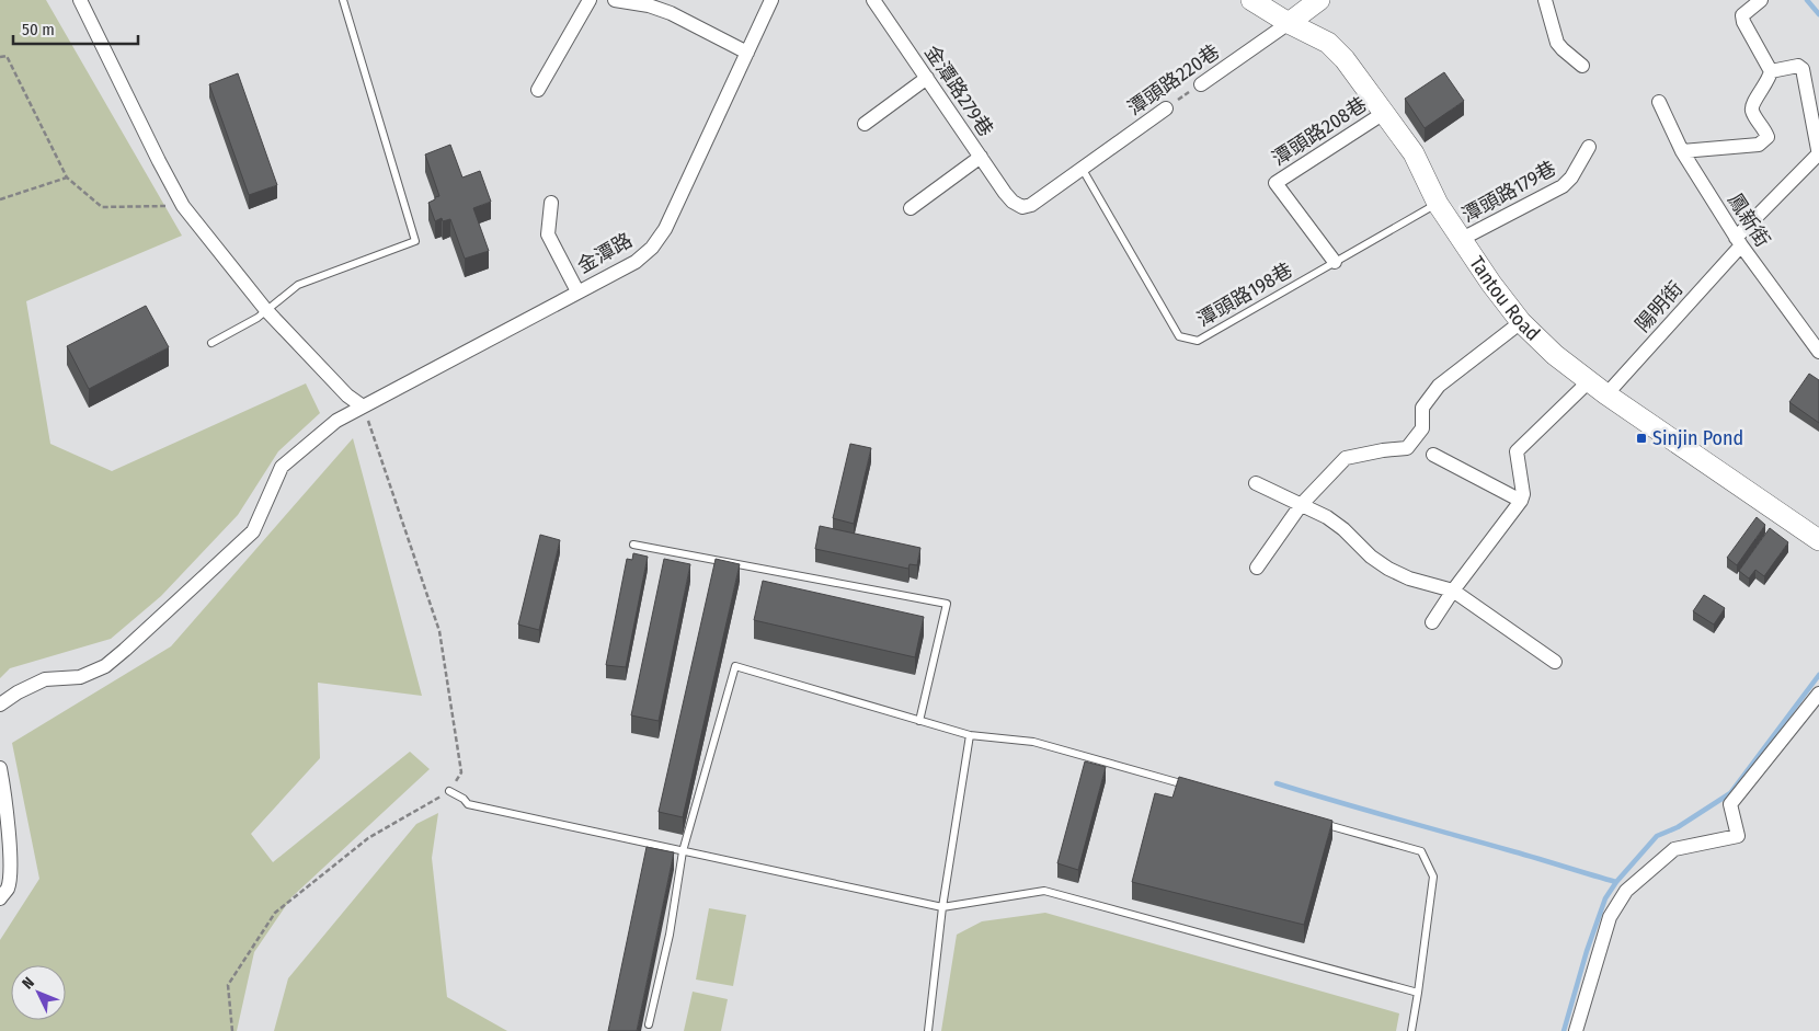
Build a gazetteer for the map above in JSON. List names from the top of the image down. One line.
{"streets":{"street":["潭頭路220巷","金潭路279巷","潭頭路208巷","潭頭路179巷","鳳新街","金潭路","Tantou Road","陽明街"],"lane":["潭頭路198巷"]},"crossings":[["潭頭路220巷","金潭路279巷"],["潭頭路220巷","潭頭路198巷"],["潭頭路220巷","Tantou Road"],["潭頭路208巷","潭頭路198巷"],["潭頭路208巷","Tantou Road"],["潭頭路179巷","Tantou Road"],["鳳新街","陽明街"],["潭頭路198巷","Tantou Road"],["Tantou Road","陽明街"]],"places":{"transit":["Sinjin Pond"]},"scale_bar":"50 m","north":"top left"}
